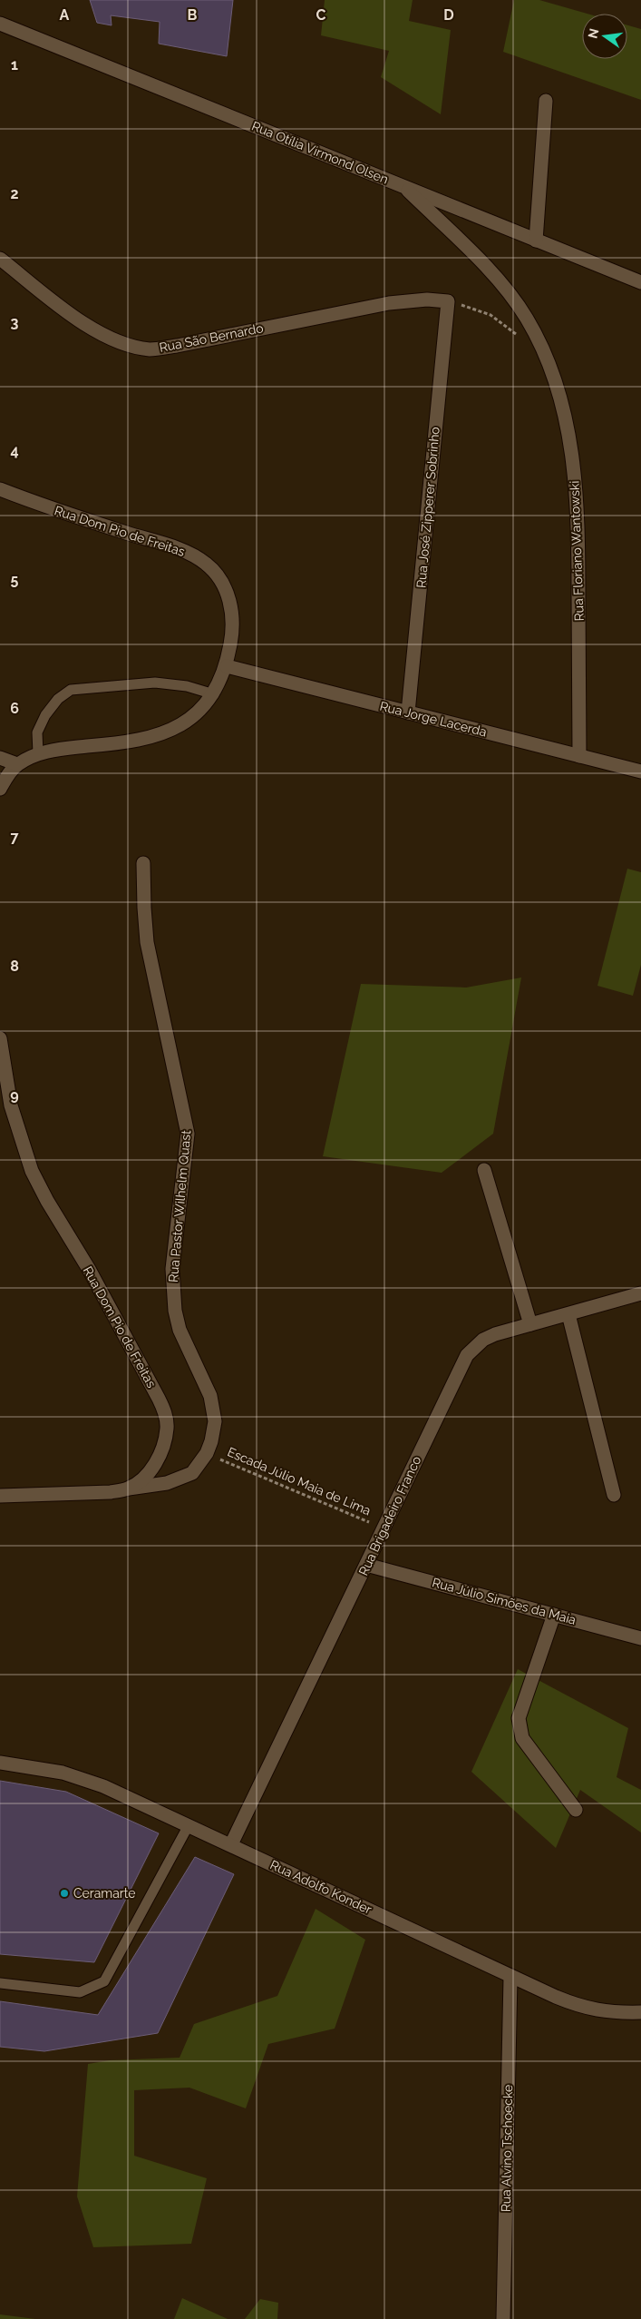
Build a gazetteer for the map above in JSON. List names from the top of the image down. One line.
{"streets":{"street":["Rua Otília Virmond Olsen","Rua São Bernardo","Rua José Zipperer Sobrinho","Rua Dom Pio de Freitas","Rua Floriano Wantowski","Rua Jorge Lacerda","Rua Pastor Wilhelm Quast","Rua Brigadeiro Franco","Rua Júlio Simões da Maia","Rua Adolfo Konder","Rua Alvino Tschoecke"],"path":["Escada Júlio Maia de Lima"]},"crossings":[["Rua Otília Virmond Olsen","Rua Floriano Wantowski"],["Rua São Bernardo","Rua José Zipperer Sobrinho"],["Rua José Zipperer Sobrinho","Rua Jorge Lacerda"],["Rua Dom Pio de Freitas","Rua Jorge Lacerda"],["Rua Dom Pio de Freitas","Rua Pastor Wilhelm Quast"],["Rua Floriano Wantowski","Rua Jorge Lacerda"],["Rua Pastor Wilhelm Quast","Escada Júlio Maia de Lima"],["Escada Júlio Maia de Lima","Rua Brigadeiro Franco"],["Rua Brigadeiro Franco","Rua Júlio Simões da Maia"],["Rua Brigadeiro Franco","Rua Adolfo Konder"],["Rua Adolfo Konder","Rua Alvino Tschoecke"]],"places":["Ceramarte"],"north":"left","grid":{"columns":["A","B","C","D"],"rows":["1","2","3","4","5","6","7","8","9"]}}
